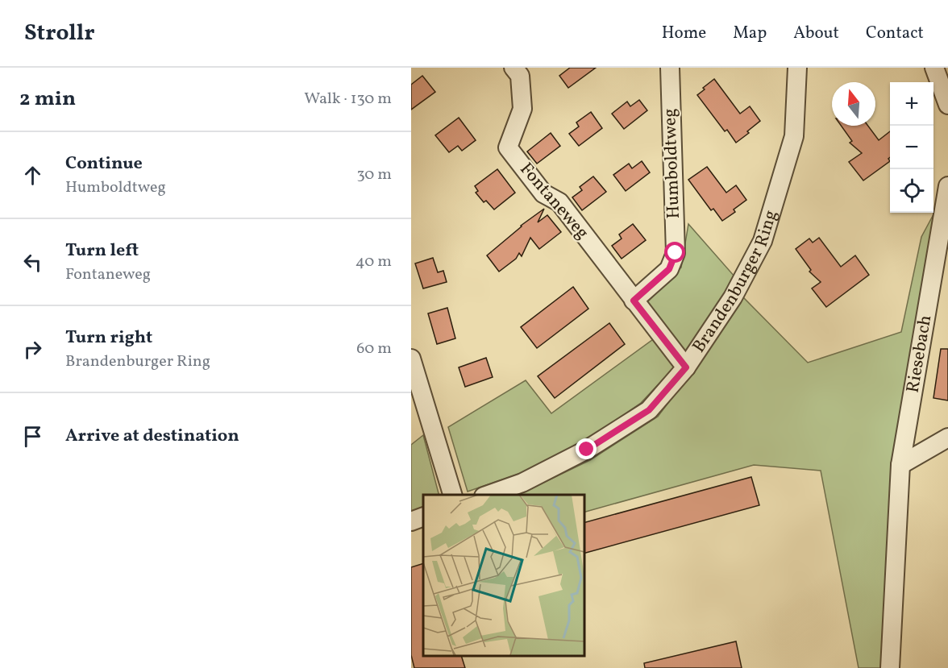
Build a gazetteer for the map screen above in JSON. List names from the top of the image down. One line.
{"streets":{"street":["Humboldtweg","Fontaneweg","Brandenburger Ring","Riesebach"]},"crossings":[["Humboldtweg","Fontaneweg"],["Fontaneweg","Brandenburger Ring"]],"north":"top","page":{"header":"Strollr","nav":["Home","Map","About","Contact"],"heading":["2 min","Walk · 130 m"],"map_buttons":["+","−"],"list":[["Continue","Humboldtweg","30 m"],["Turn left","Fontaneweg","40 m"],["Turn right","Brandenburger Ring","60 m"],"Arrive at destination"]}}
